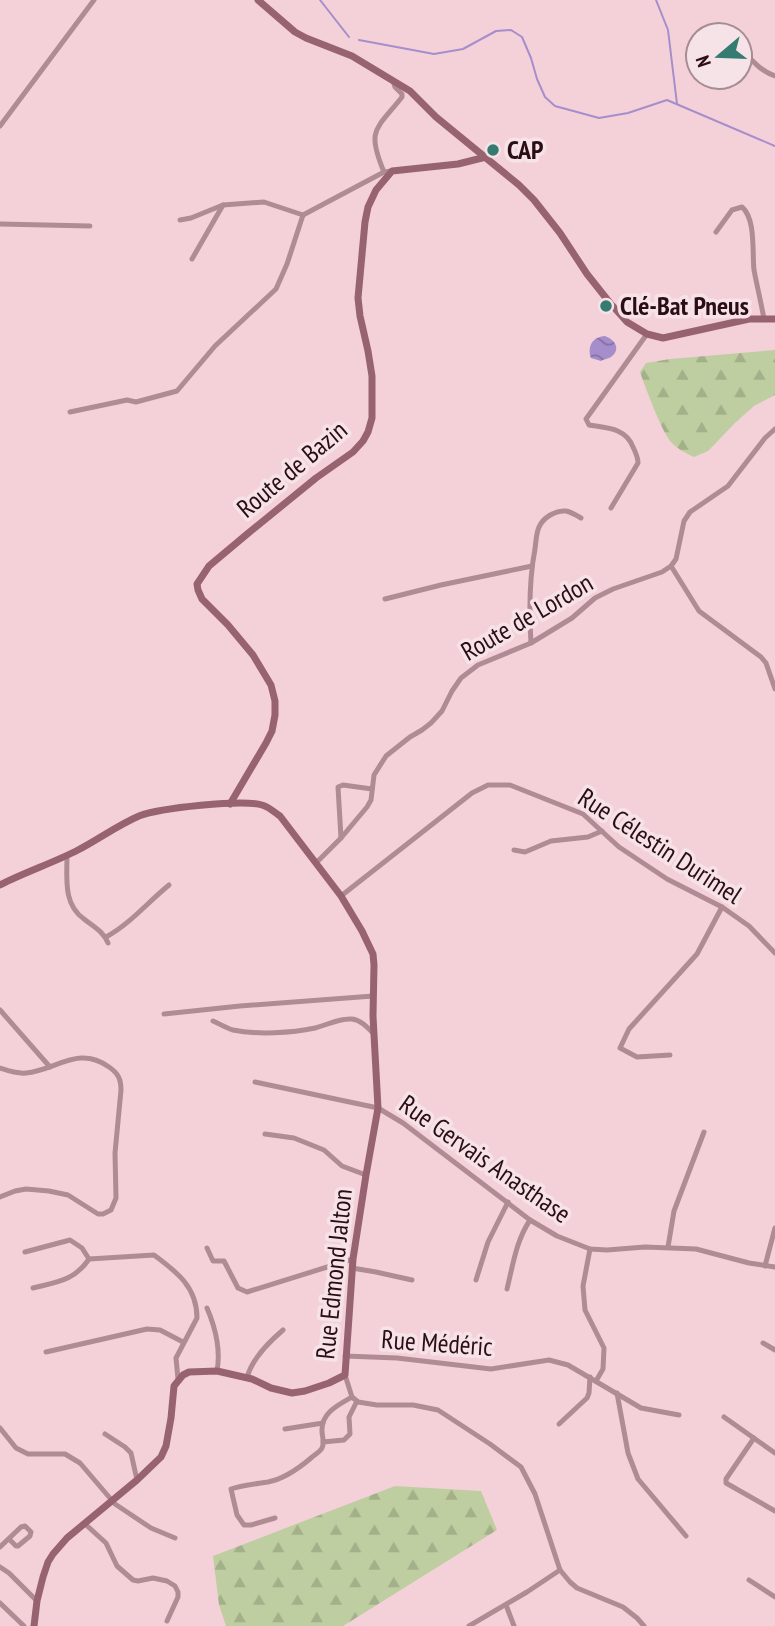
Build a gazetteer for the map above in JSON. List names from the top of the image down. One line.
{"streets":{"street":["Route de Bazin","Route de Lordon","Rue Célestin Durimel","Rue Gervais Anasthase","Rue Edmond Jalton","Rue Médéric"]},"crossings":[["Route de Lordon","Rue Edmond Jalton"],["Rue Célestin Durimel","Rue Edmond Jalton"],["Rue Gervais Anasthase","Rue Edmond Jalton"],["Rue Edmond Jalton","Rue Médéric"]],"places":["CAP","Clé-Bat Pneus"],"north":"left"}
